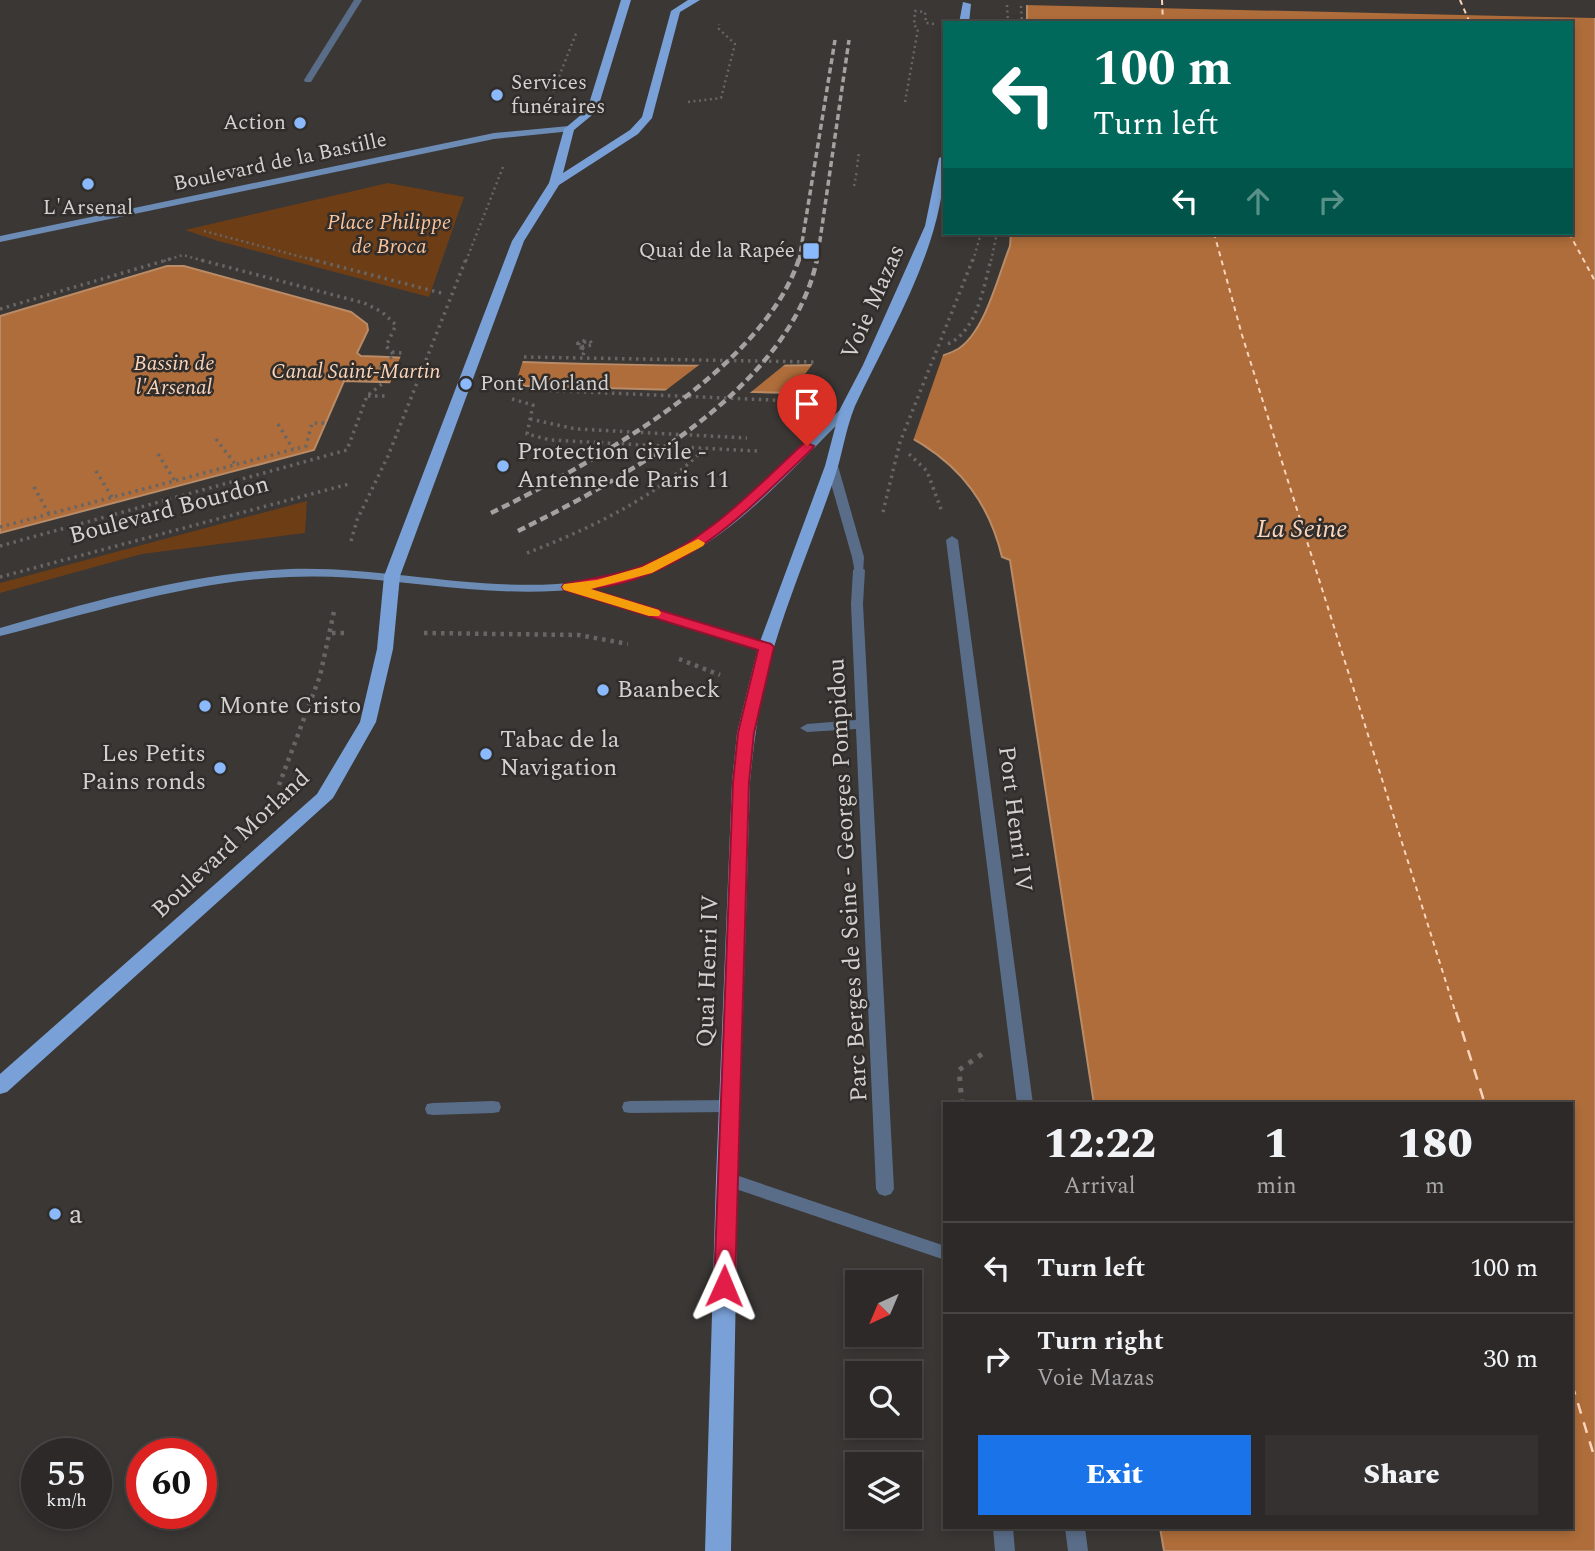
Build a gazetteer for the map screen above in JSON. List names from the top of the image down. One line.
{"streets":{"main road":["Boulevard de la Bastille","Voie Mazas","Boulevard Morland","Quai Henri IV"],"street":["Port Henri IV","Parc Berges de Seine - Georges Pompidou"],"path":["Boulevard Bourdon"]},"crossings":[["Voie Mazas","Boulevard Morland"],["Voie Mazas","Quai Henri IV"],["Parc Berges de Seine - Georges Pompidou","Quai Henri IV"]],"water":["Bassin de l'Arsenal","Canal Saint-Martin","La Seine"],"parks":["Place Philippe de Broca"],"places":{"other":["Services funéraires","Action","L'Arsenal","Pont Morland","Protection civile - Antenne de Paris 11","Baanbeck","Monte Cristo","Tabac de la Navigation","Les Petits Pains ronds","a"],"transit":["Quai de la Rapée"]},"north":"bottom left","page":{"turn":["100 m","Turn left"],"eta":["12:22","Arrival","1","min","180","m"],"list":[{"name":"Turn left","value":"100 m"},{"name":"Turn right","note":"Voie Mazas","value":"30 m"}],"buttons":["Exit","Share"],"speed":"55 km/h","limit":"60"}}
